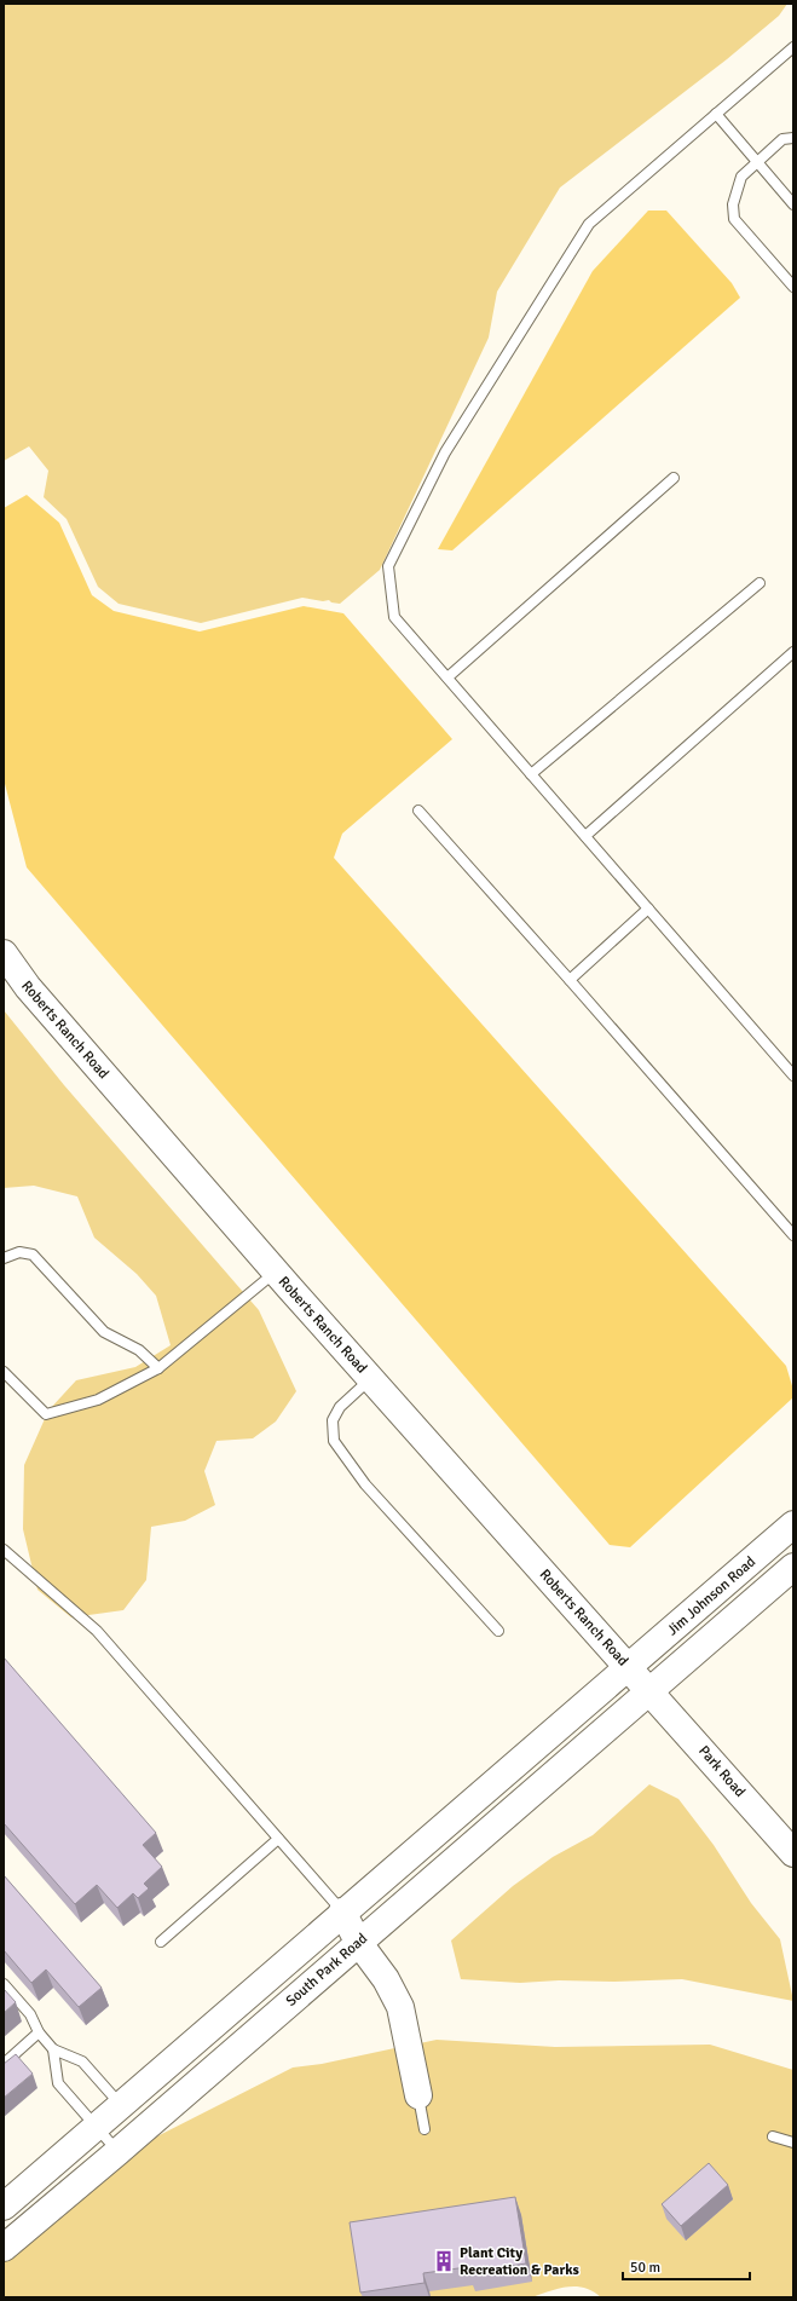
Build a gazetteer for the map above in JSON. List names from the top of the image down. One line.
{"streets":{"main road":["Roberts Ranch Road","Jim Johnson Road","Park Road","South Park Road"]},"crossings":[["Roberts Ranch Road","Jim Johnson Road"],["Roberts Ranch Road","Park Road"],["Roberts Ranch Road","South Park Road"],["Jim Johnson Road","Park Road"],["Jim Johnson Road","South Park Road"],["Park Road","South Park Road"]],"places":{"building":["Plant City Recreation & Parks"]},"scale_bar":"50 m"}
